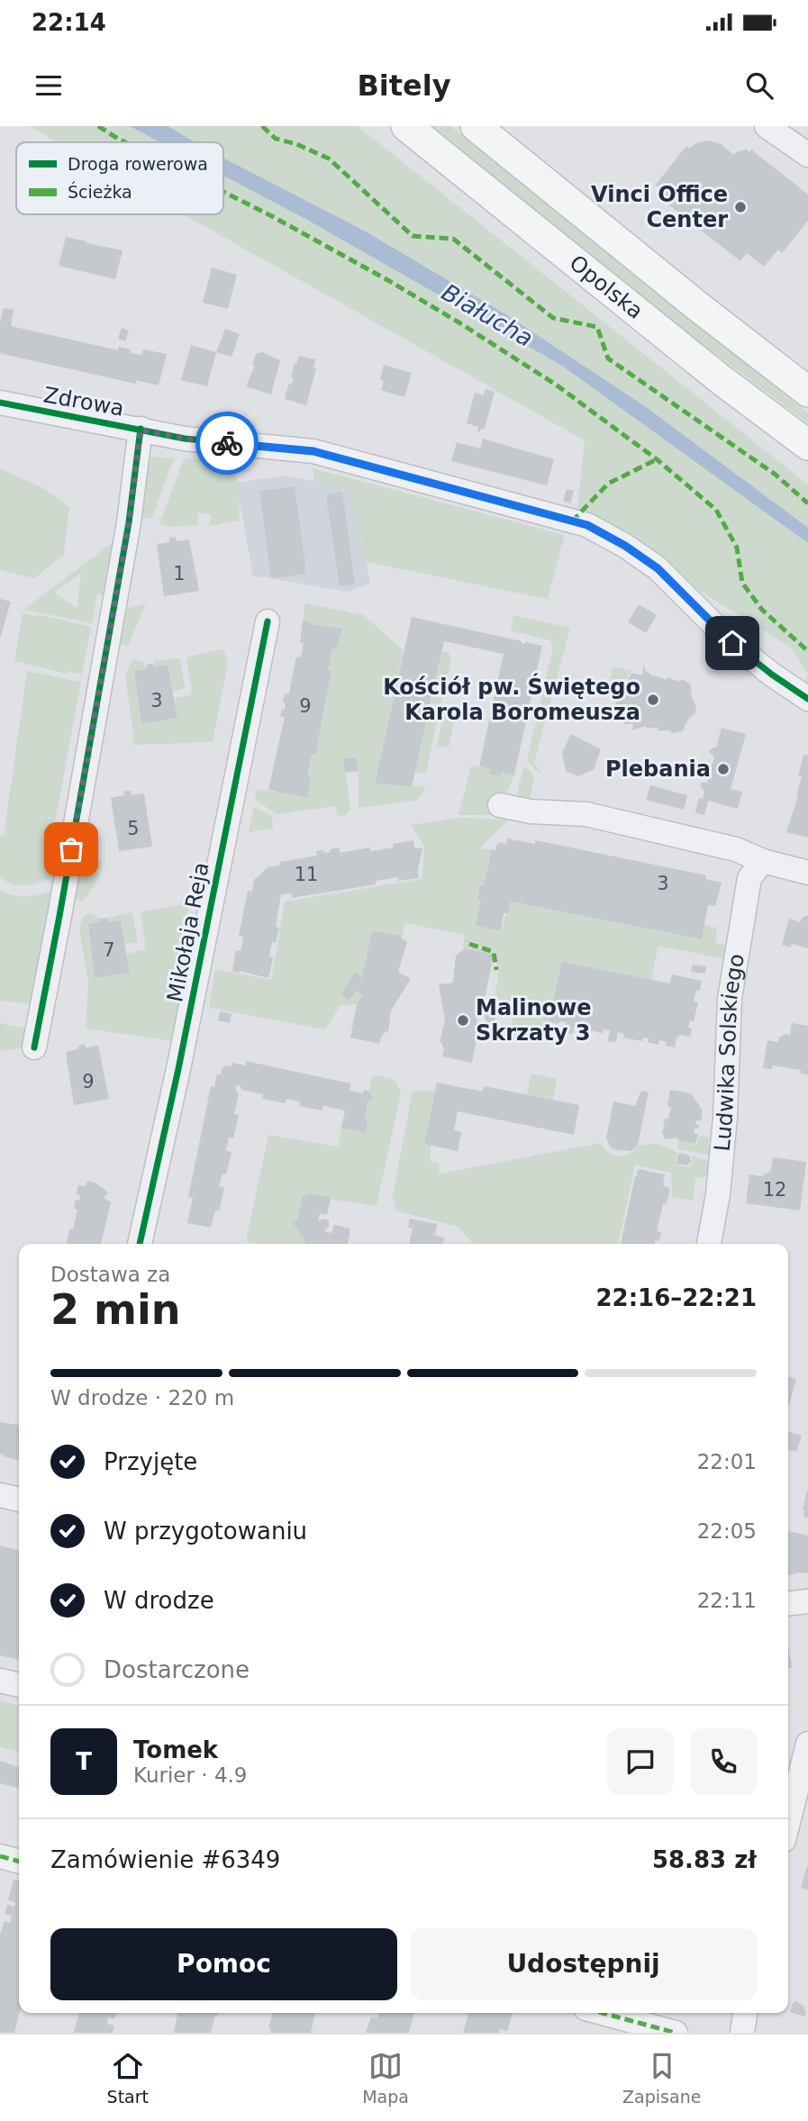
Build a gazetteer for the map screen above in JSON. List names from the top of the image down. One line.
{"streets":{"main road":["Opolska"],"street":["Zdrowa","Mikołaja Reja","Ludwika Solskiego"]},"water":["Białucha"],"places":["Vinci Office Center","Kościół pw. Świętego Karola Boromeusza","Plebania","Malinowe Skrzaty 3"],"house_numbers":["1","3","9","5","11","3","7","9","12"],"legend":["Droga rowerowa","Ścieżka"],"page":{"status":"22:14","header":"Bitely","heading":["2 min","Dostawa za","22:16–22:21"],"panel":["Tomek","Kurier · 4.9","Zamówienie #6349","58.83 zł"],"bar":"W drodze · 220 m","list":[["Przyjęte","22:01"],["W przygotowaniu","22:05"],["W drodze","22:11"],"Dostarczone"],"round":"T","buttons":["Pomoc","Udostępnij"],"tabs":["Start","Mapa","Zapisane"]}}
